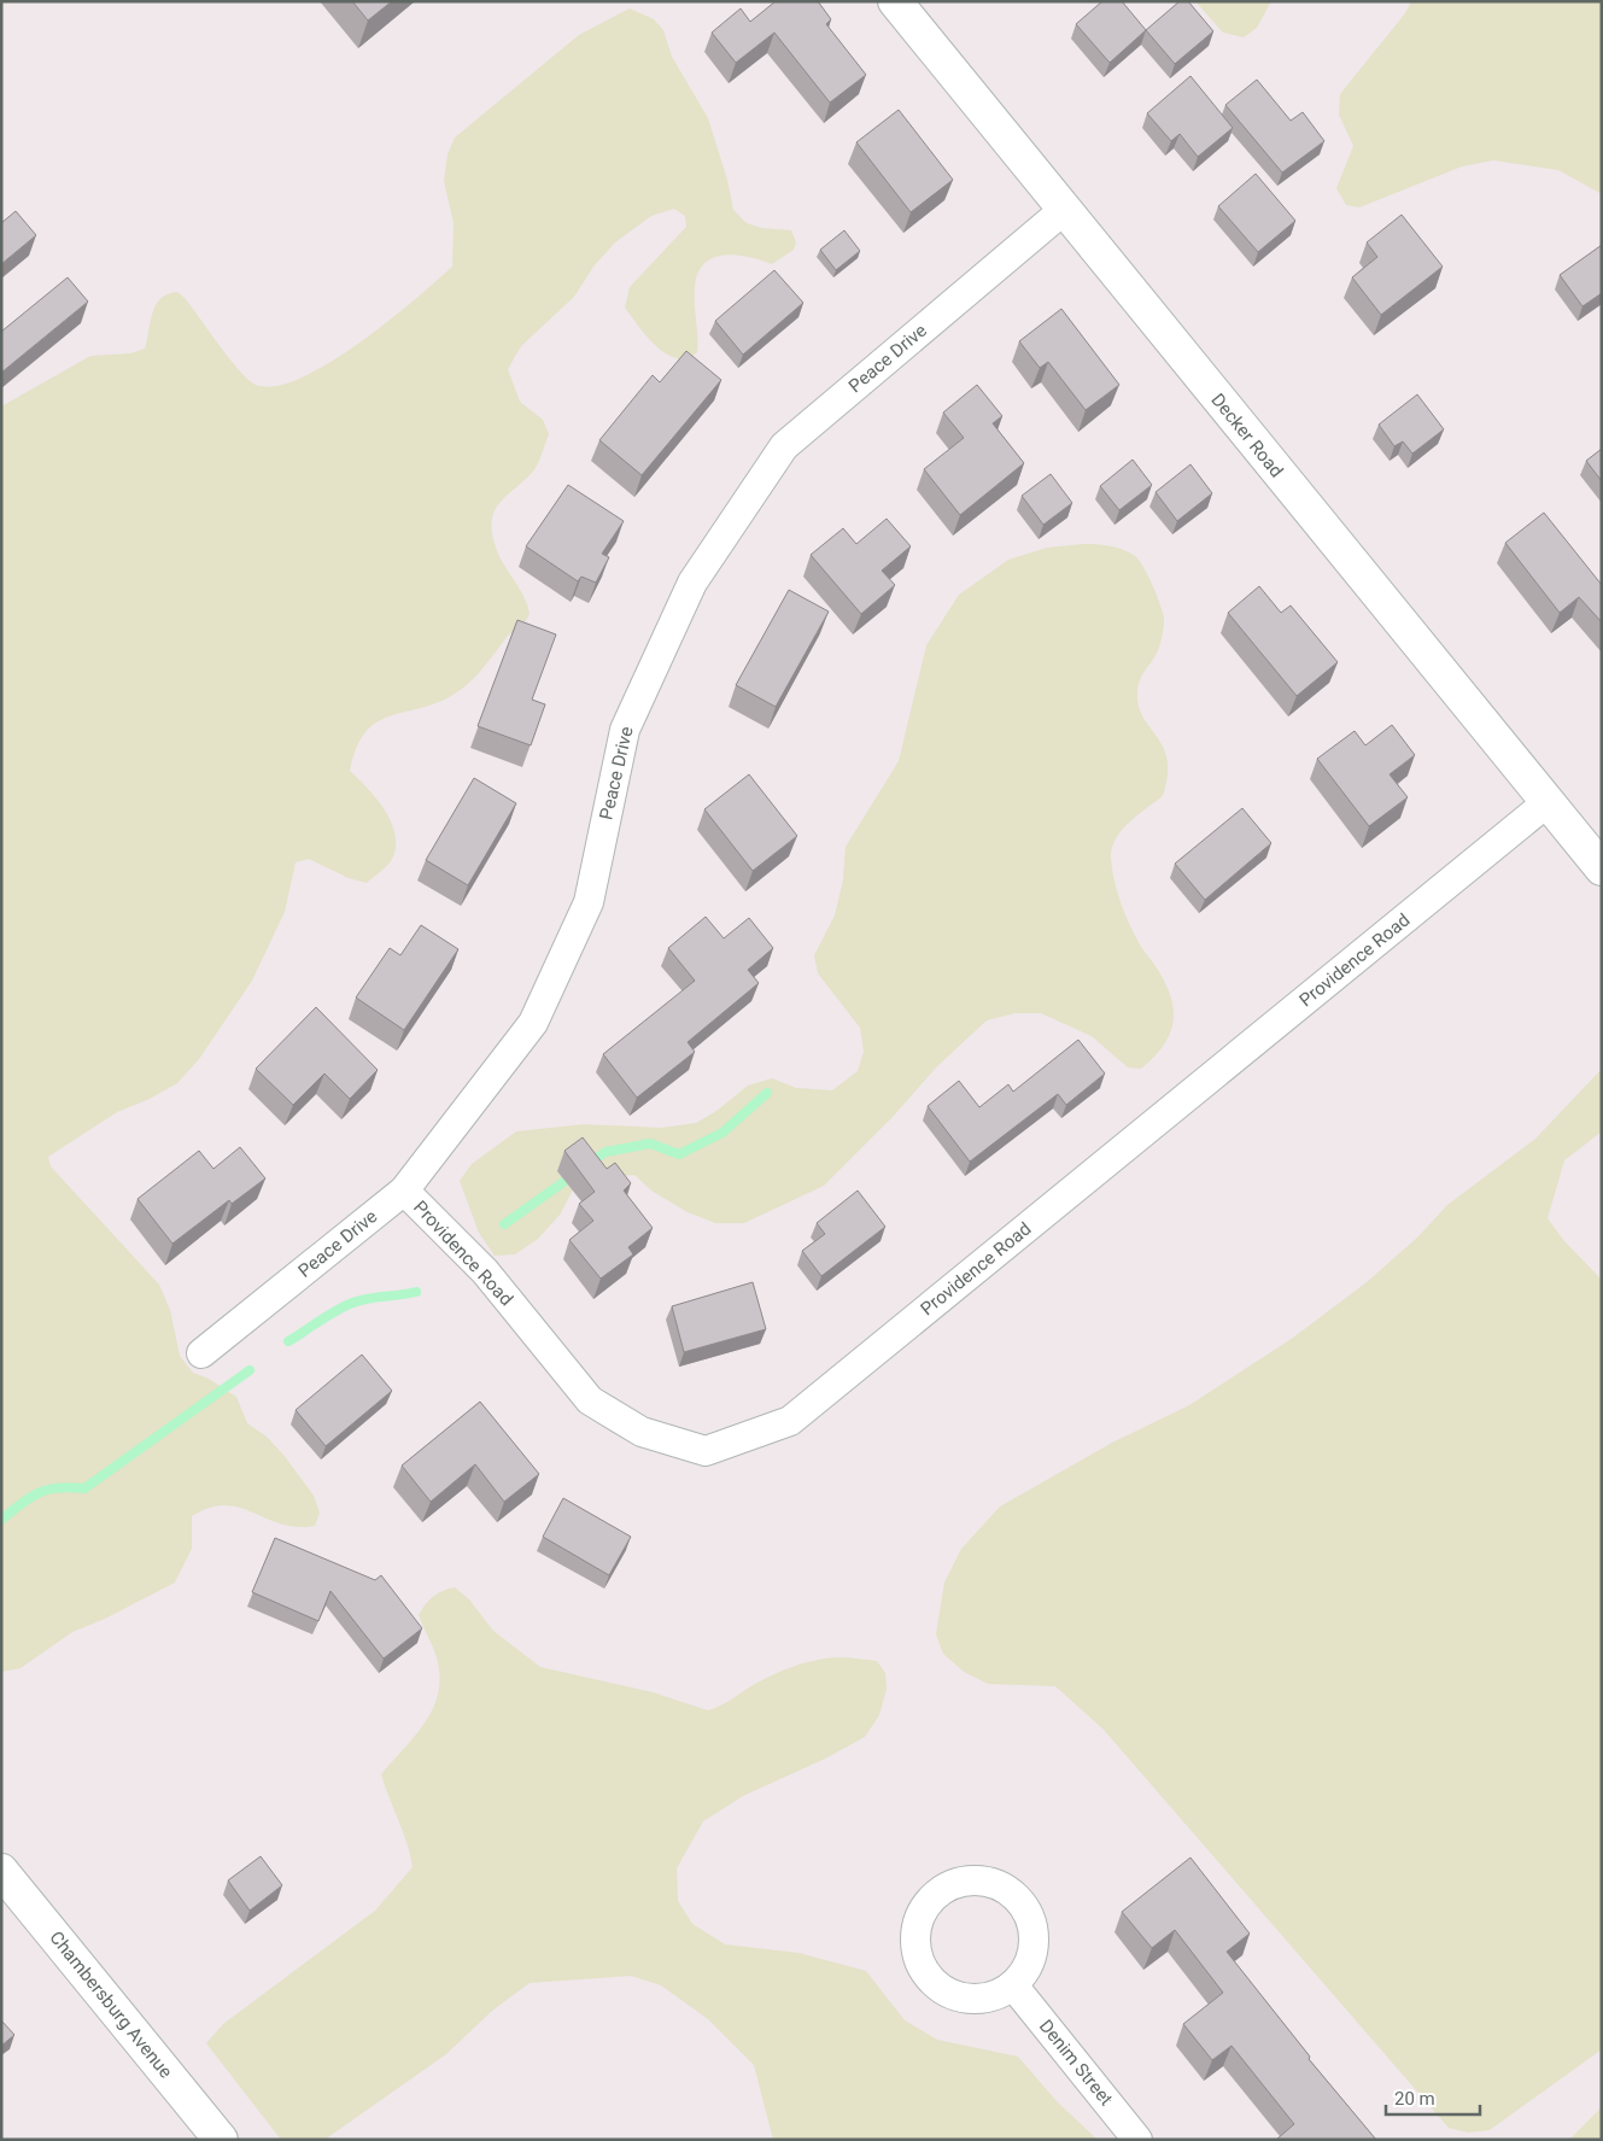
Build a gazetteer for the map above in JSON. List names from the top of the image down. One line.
{"streets":{"street":["Peace Drive","Decker Road","Providence Road","Chambersburg Avenue","Denim Street"]},"crossings":[["Peace Drive","Decker Road"],["Peace Drive","Providence Road"],["Decker Road","Providence Road"]],"scale_bar":"20 m"}
